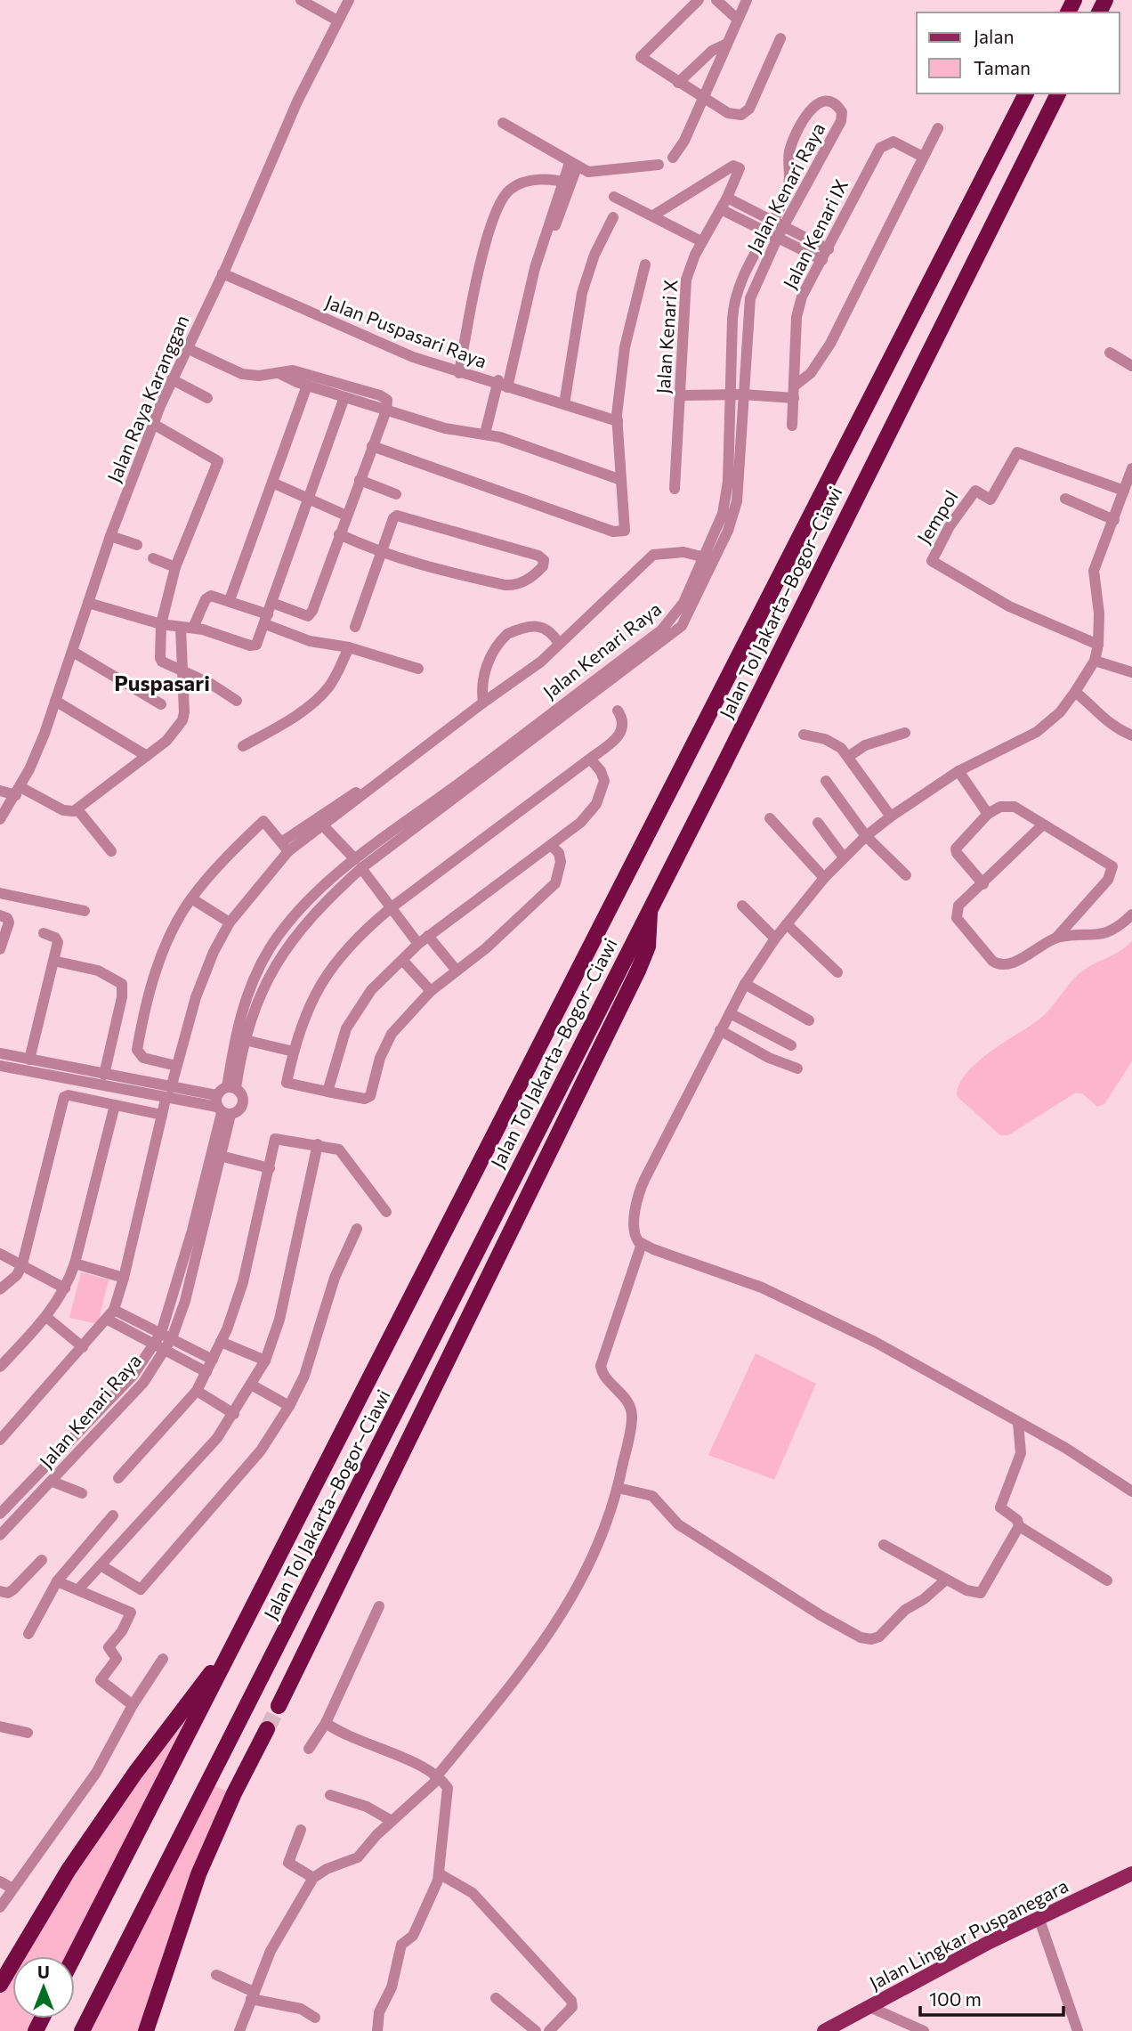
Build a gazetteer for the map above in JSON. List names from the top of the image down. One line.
{"streets":{"highway":["Jalan Tol Jakarta–Bogor–Ciawi"],"main road":["Jalan Lingkar Puspanegara"],"street":["Jalan Kenari Raya","Jalan Kenari IX","Jalan Puspasari Raya","Jalan Kenari X","Jalan Raya Karanggan","Jempol"]},"crossings":[["Jalan Puspasari Raya","Jalan Raya Karanggan"]],"districts":["Puspasari"],"legend":["Jalan","Taman"],"scale_bar":"100 m","north":"top"}
